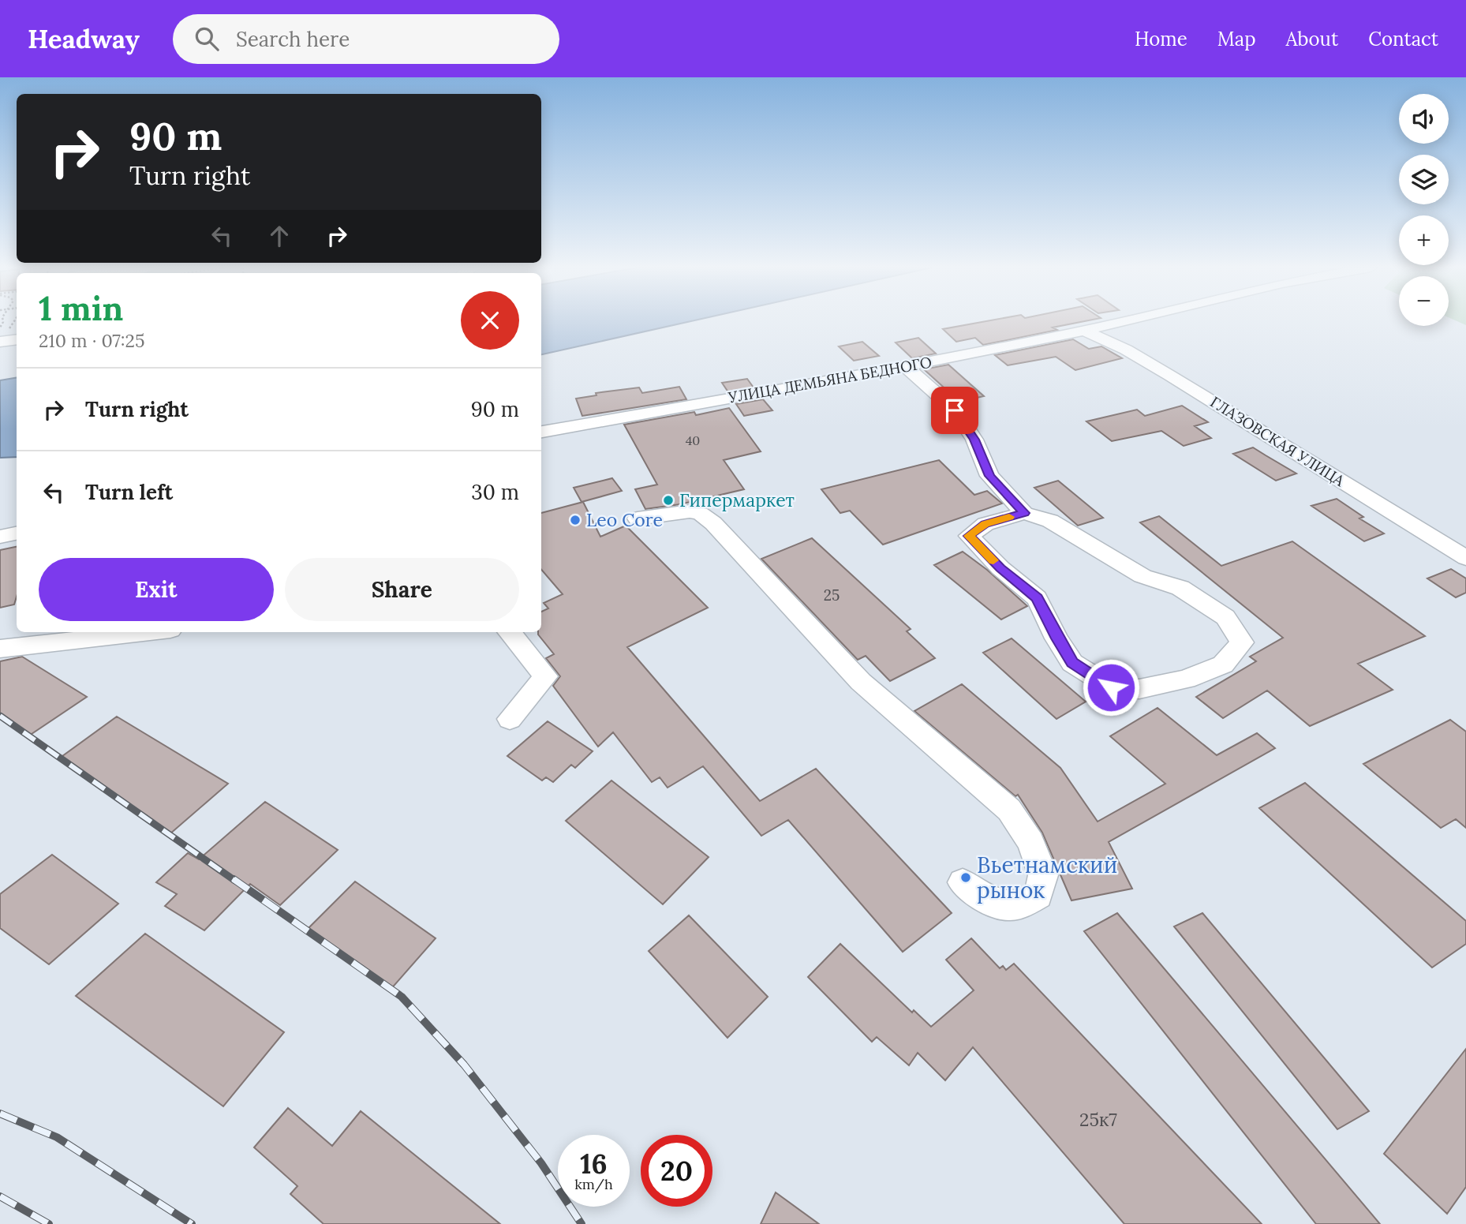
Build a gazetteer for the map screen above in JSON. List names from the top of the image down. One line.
{"streets":{"street":["УЛИЦА ДЕМЬЯНА БЕДНОГО","ГЛАЗОВСКАЯ УЛИЦА"]},"crossings":[["УЛИЦА ДЕМЬЯНА БЕДНОГО","ГЛАЗОВСКАЯ УЛИЦА"]],"places":["Гипермаркет","Leo Core","Вьетнамский рынок"],"house_numbers":["40","25","25к7"],"page":{"header":"Headway","search":"Search here","nav":["Home","Map","About","Contact"],"map_buttons":["+","−"],"turn":["90 m","Turn right"],"heading":["1 min","210 m · 07:25"],"list":[{"name":"Turn right","value":"90 m"},{"name":"Turn left","value":"30 m"}],"buttons":["Exit","Share"],"speed":"16 km/h","limit":"20"}}
